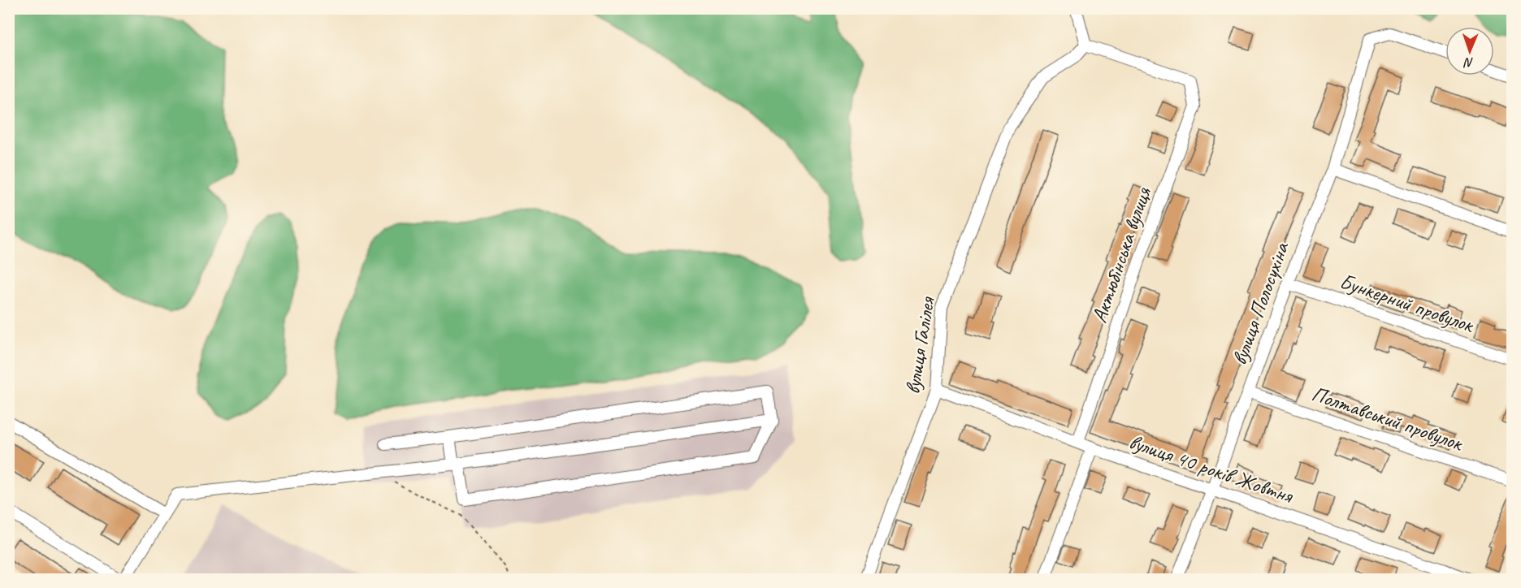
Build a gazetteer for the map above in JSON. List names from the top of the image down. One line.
{"streets":{"street":["Актюбінська вулиця","Бункерний провулок","вулиця Полосухіна","вулиця Галілея","Полтавський провулок","вулиця 40 років Жовтня"]},"crossings":[["Актюбінська вулиця","вулиця Галілея"],["Актюбінська вулиця","вулиця 40 років Жовтня"],["Бункерний провулок","вулиця Полосухіна"],["вулиця Полосухіна","Полтавський провулок"],["вулиця Полосухіна","вулиця 40 років Жовтня"],["вулиця Галілея","вулиця 40 років Жовтня"]],"north":"bottom"}
